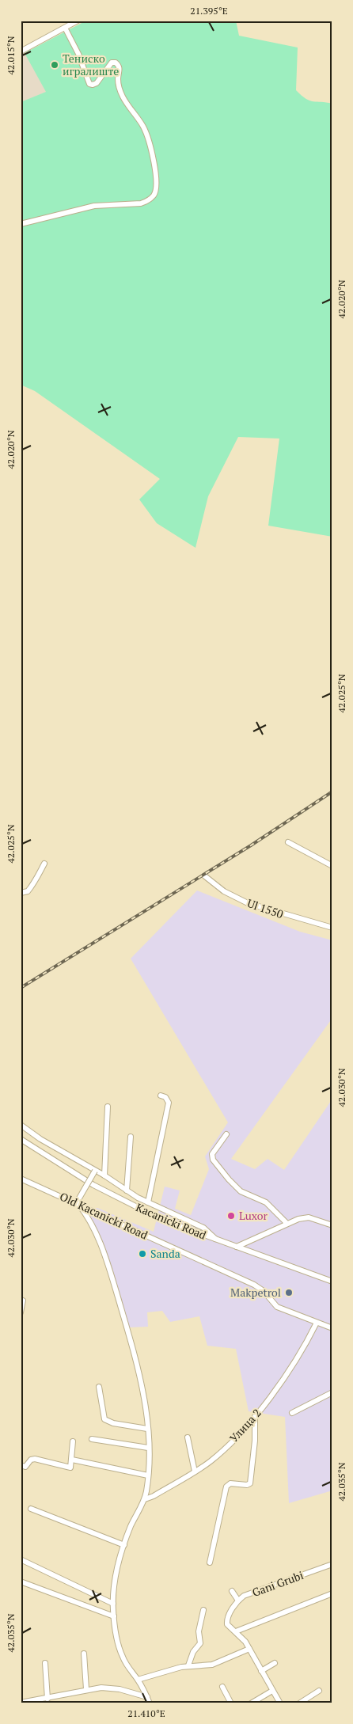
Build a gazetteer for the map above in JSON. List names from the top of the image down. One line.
{"streets":{"street":["Ul 1550","Old Kacanicki Road","Kacanicki Road","Улица 2","Gani Grubi"]},"crossings":[["Old Kacanicki Road","Улица 2"]],"places":["Тениско игралиште","Luxor","Sanda","Makpetrol"],"coordinates":["21.395°E","42.015°N","42.020°N","42.025°N","42.030°N","42.035°N","21.410°E"]}
